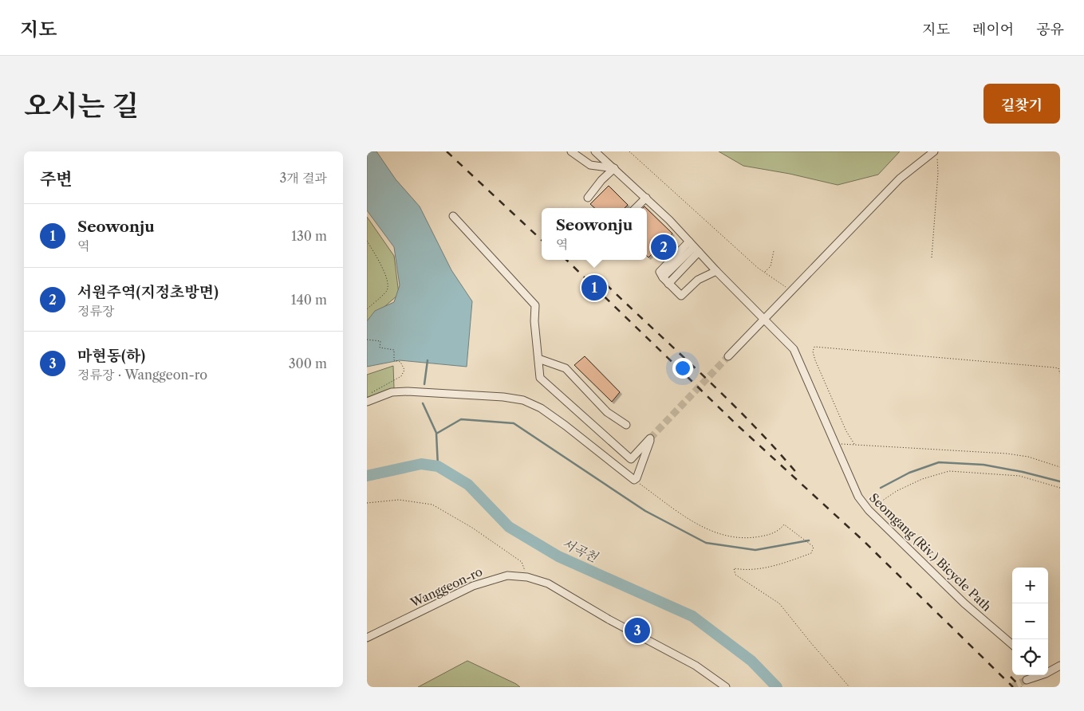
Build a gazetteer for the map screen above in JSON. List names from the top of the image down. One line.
{"streets":{"street":["Seomgang (Riv.) Bicycle Path","Wanggeon-ro"]},"water":["서곡천"],"page":{"header":"지도","nav":["지도","레이어","공유"],"title":"오시는 길","buttons":"길찾기","heading":["주변","3개 결과"],"list":[{"mark":"1","name":"Seowonju","note":"역","value":"130 m"},{"mark":"2","name":"서원주역(지정초방면)","note":"정류장","value":"140 m"},{"mark":"3","name":"마현동(하)","note":"정류장 · Wanggeon-ro","value":"300 m"}],"popup":["Seowonju","역"],"pins":["2","1","3"],"map_buttons":["+","−"]}}
